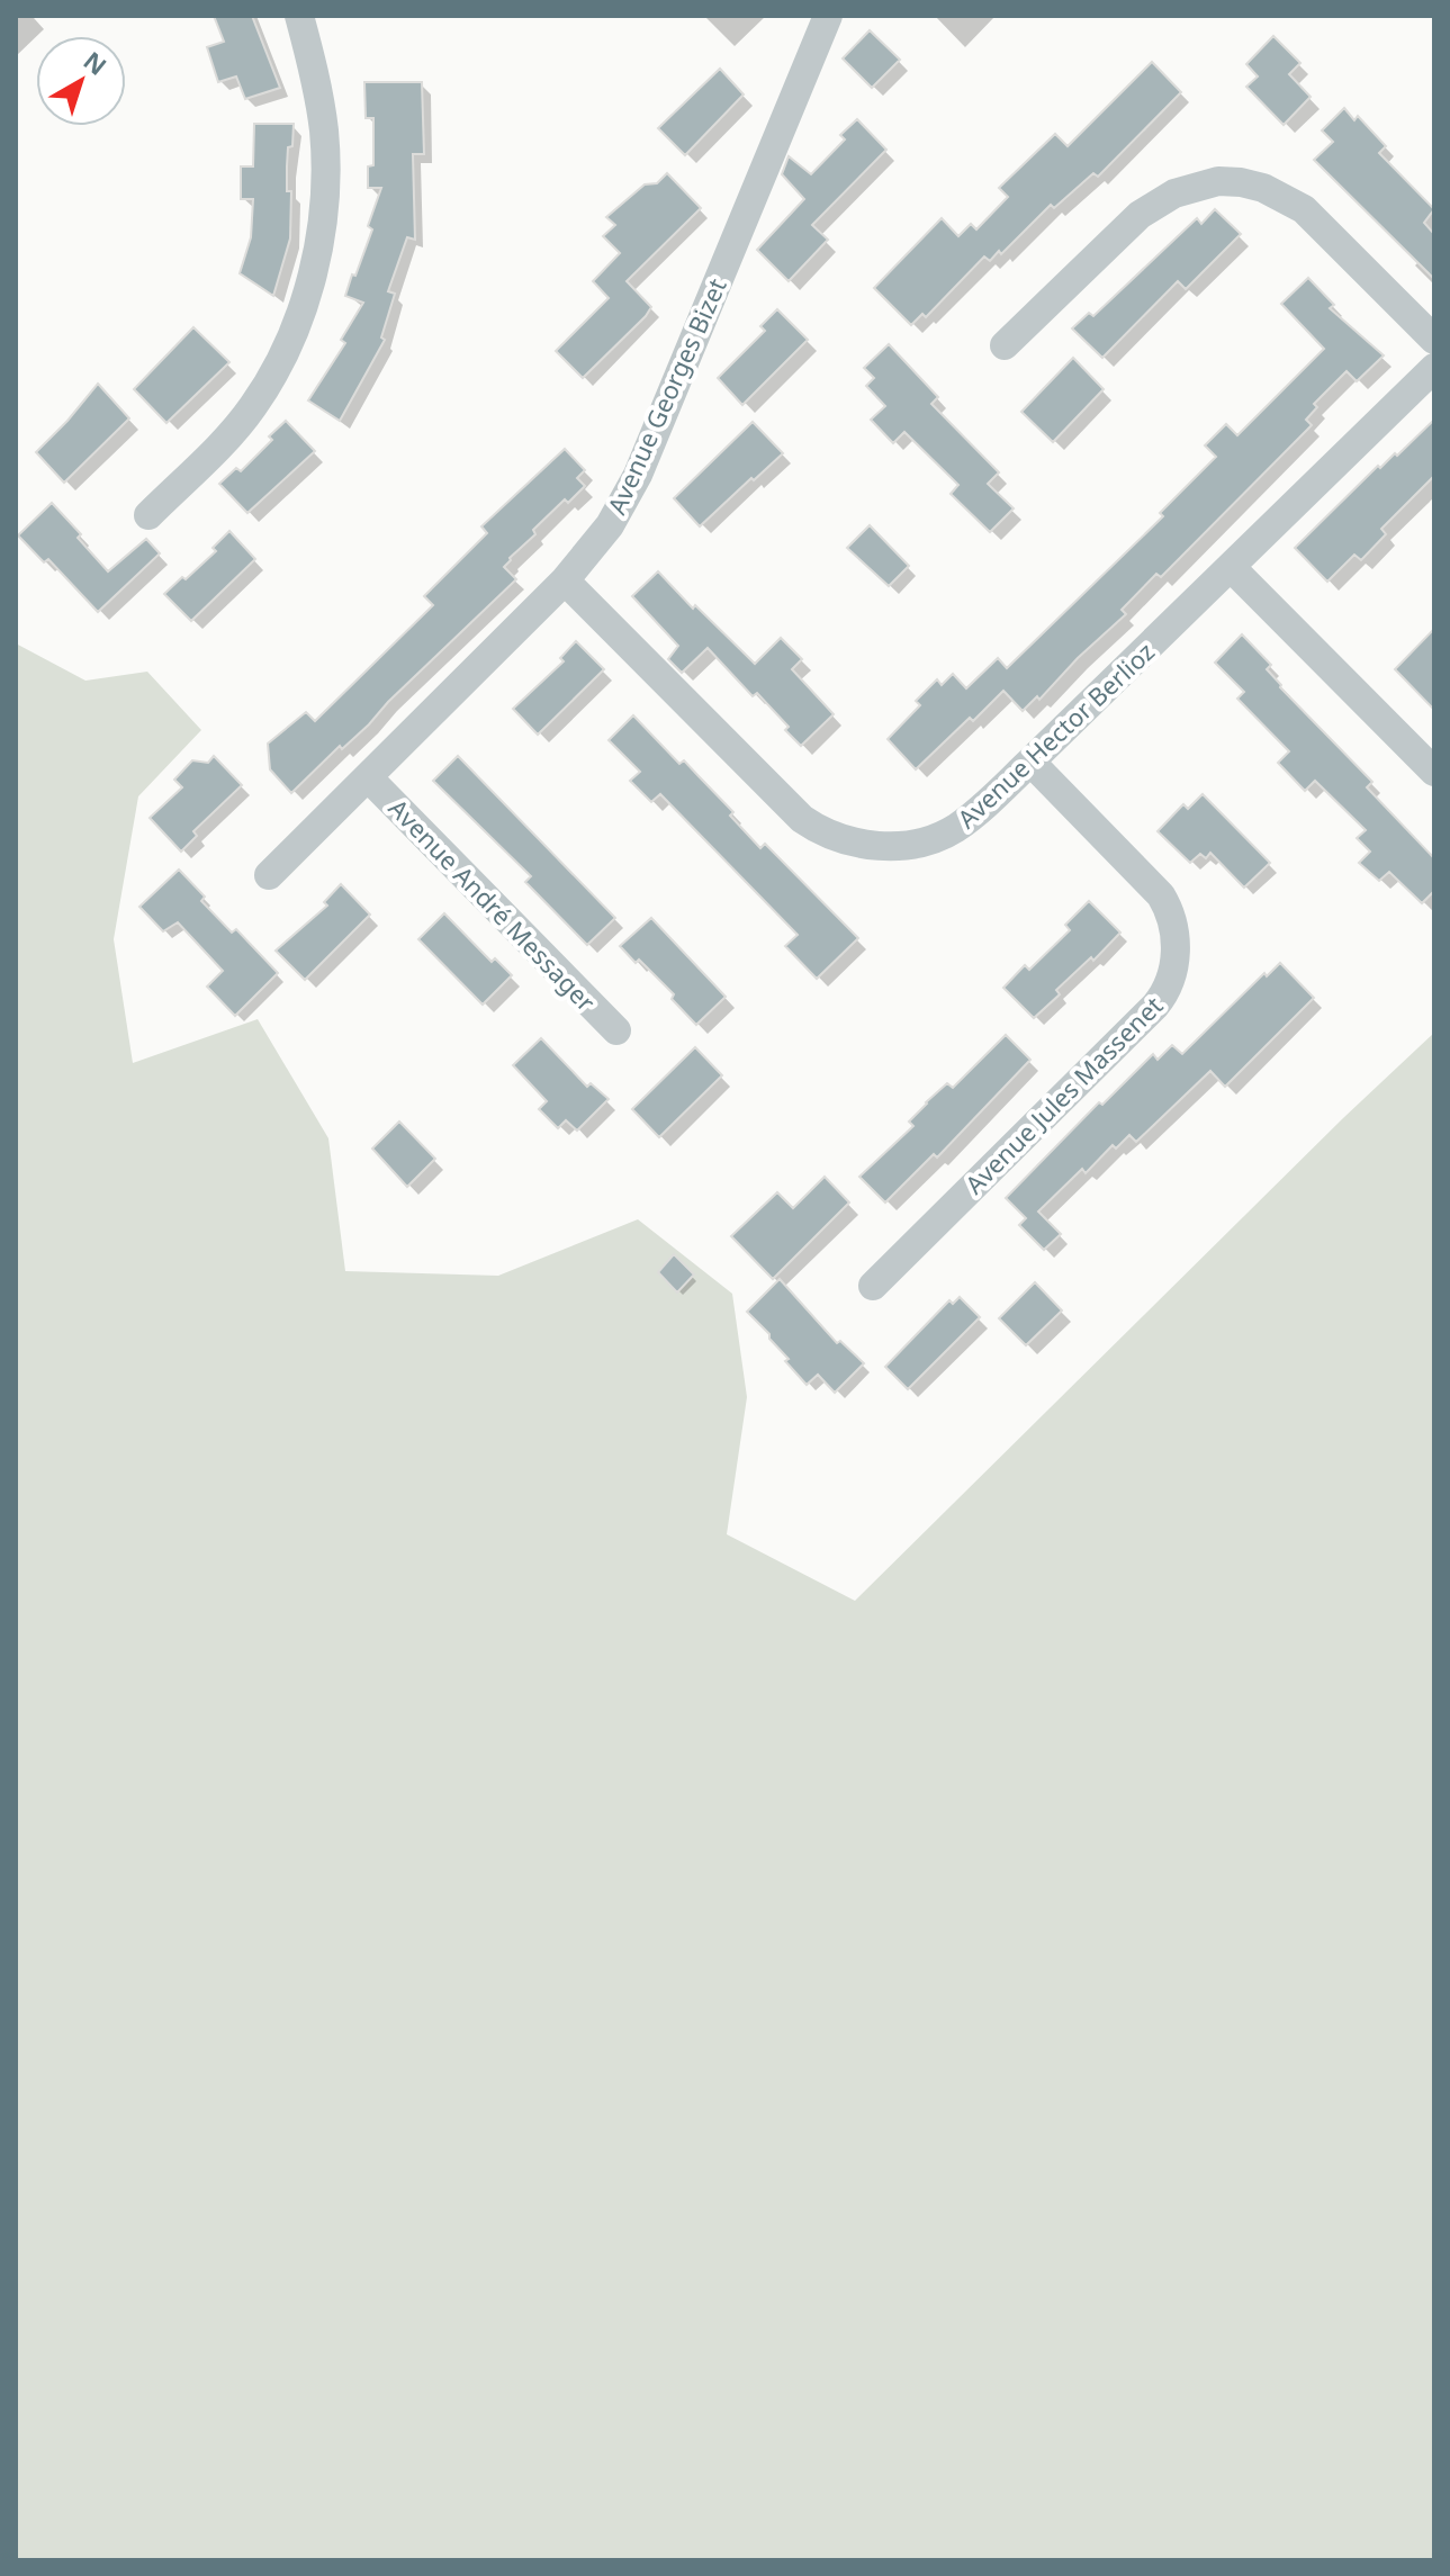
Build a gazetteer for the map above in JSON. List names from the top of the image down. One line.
{"streets":{"street":["Avenue Georges Bizet","Avenue Hector Berlioz","Avenue André Messager","Avenue Jules Massenet"]},"crossings":[["Avenue Georges Bizet","Avenue Hector Berlioz"],["Avenue Georges Bizet","Avenue André Messager"],["Avenue Hector Berlioz","Avenue Jules Massenet"]],"north":"top right"}
